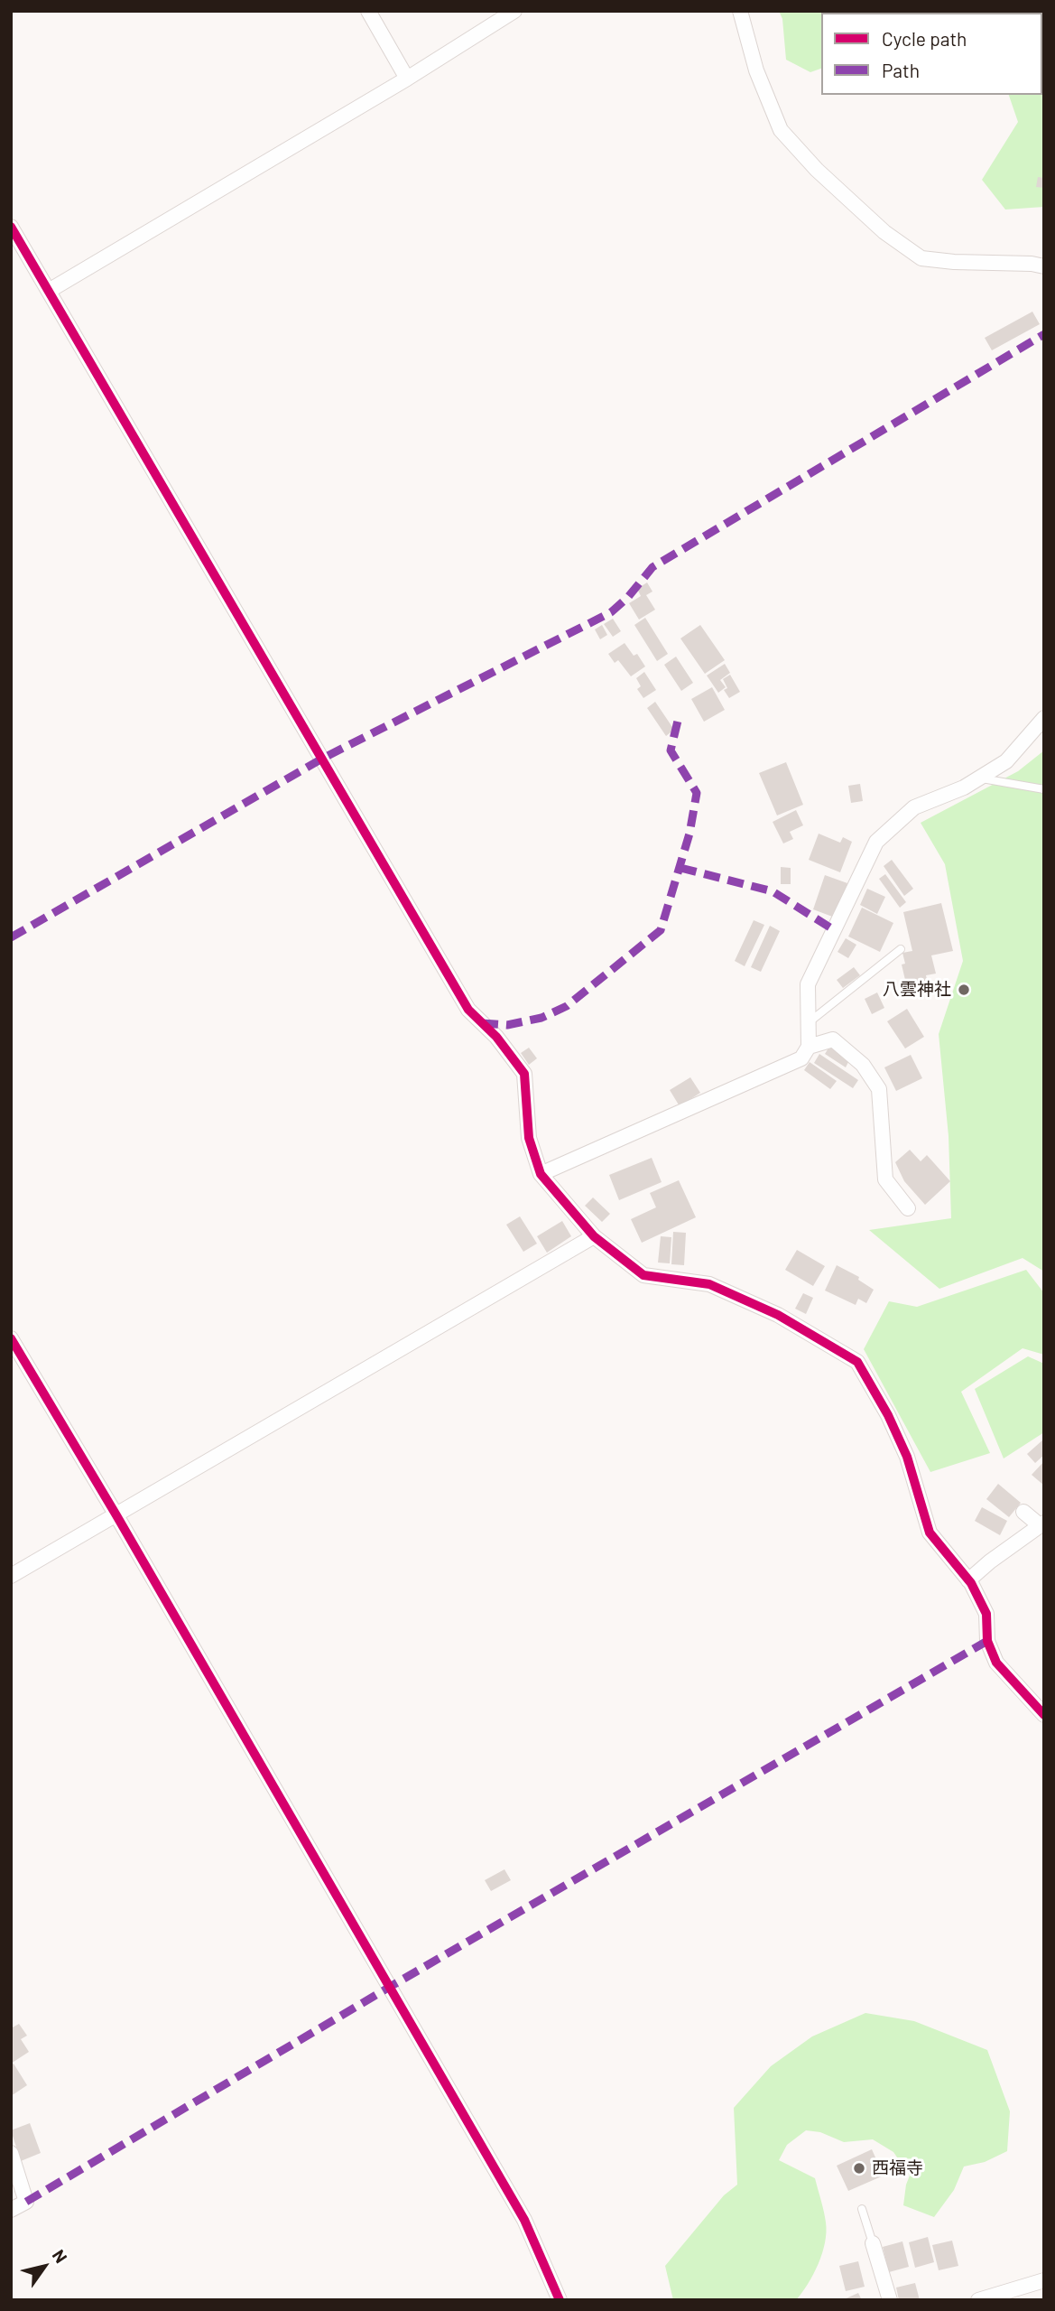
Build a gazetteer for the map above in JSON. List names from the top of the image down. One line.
{"places":["八雲神社","西福寺"],"legend":["Cycle path","Path"],"north":"top right"}
